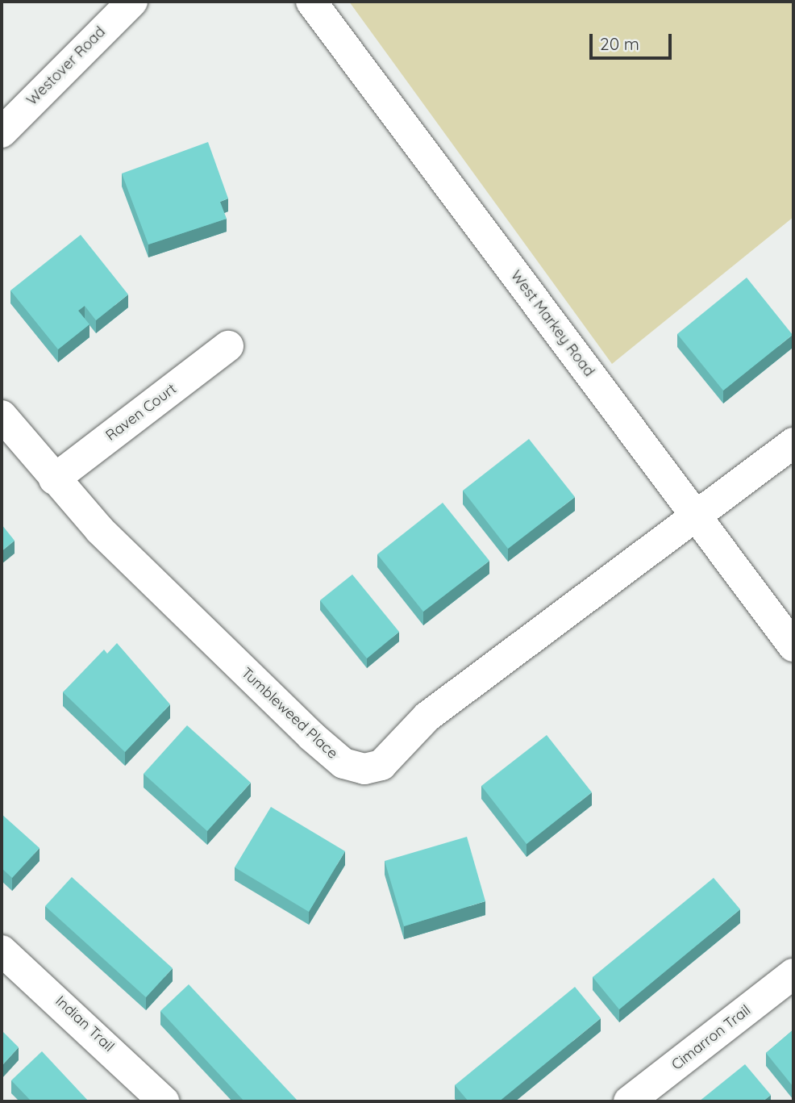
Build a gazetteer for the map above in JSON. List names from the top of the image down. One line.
{"streets":{"street":["Westover Road","West Markey Road","Raven Court","Tumbleweed Place","Indian Trail","Cimarron Trail"]},"crossings":[["West Markey Road","Tumbleweed Place"],["Raven Court","Tumbleweed Place"]],"scale_bar":"20 m"}
